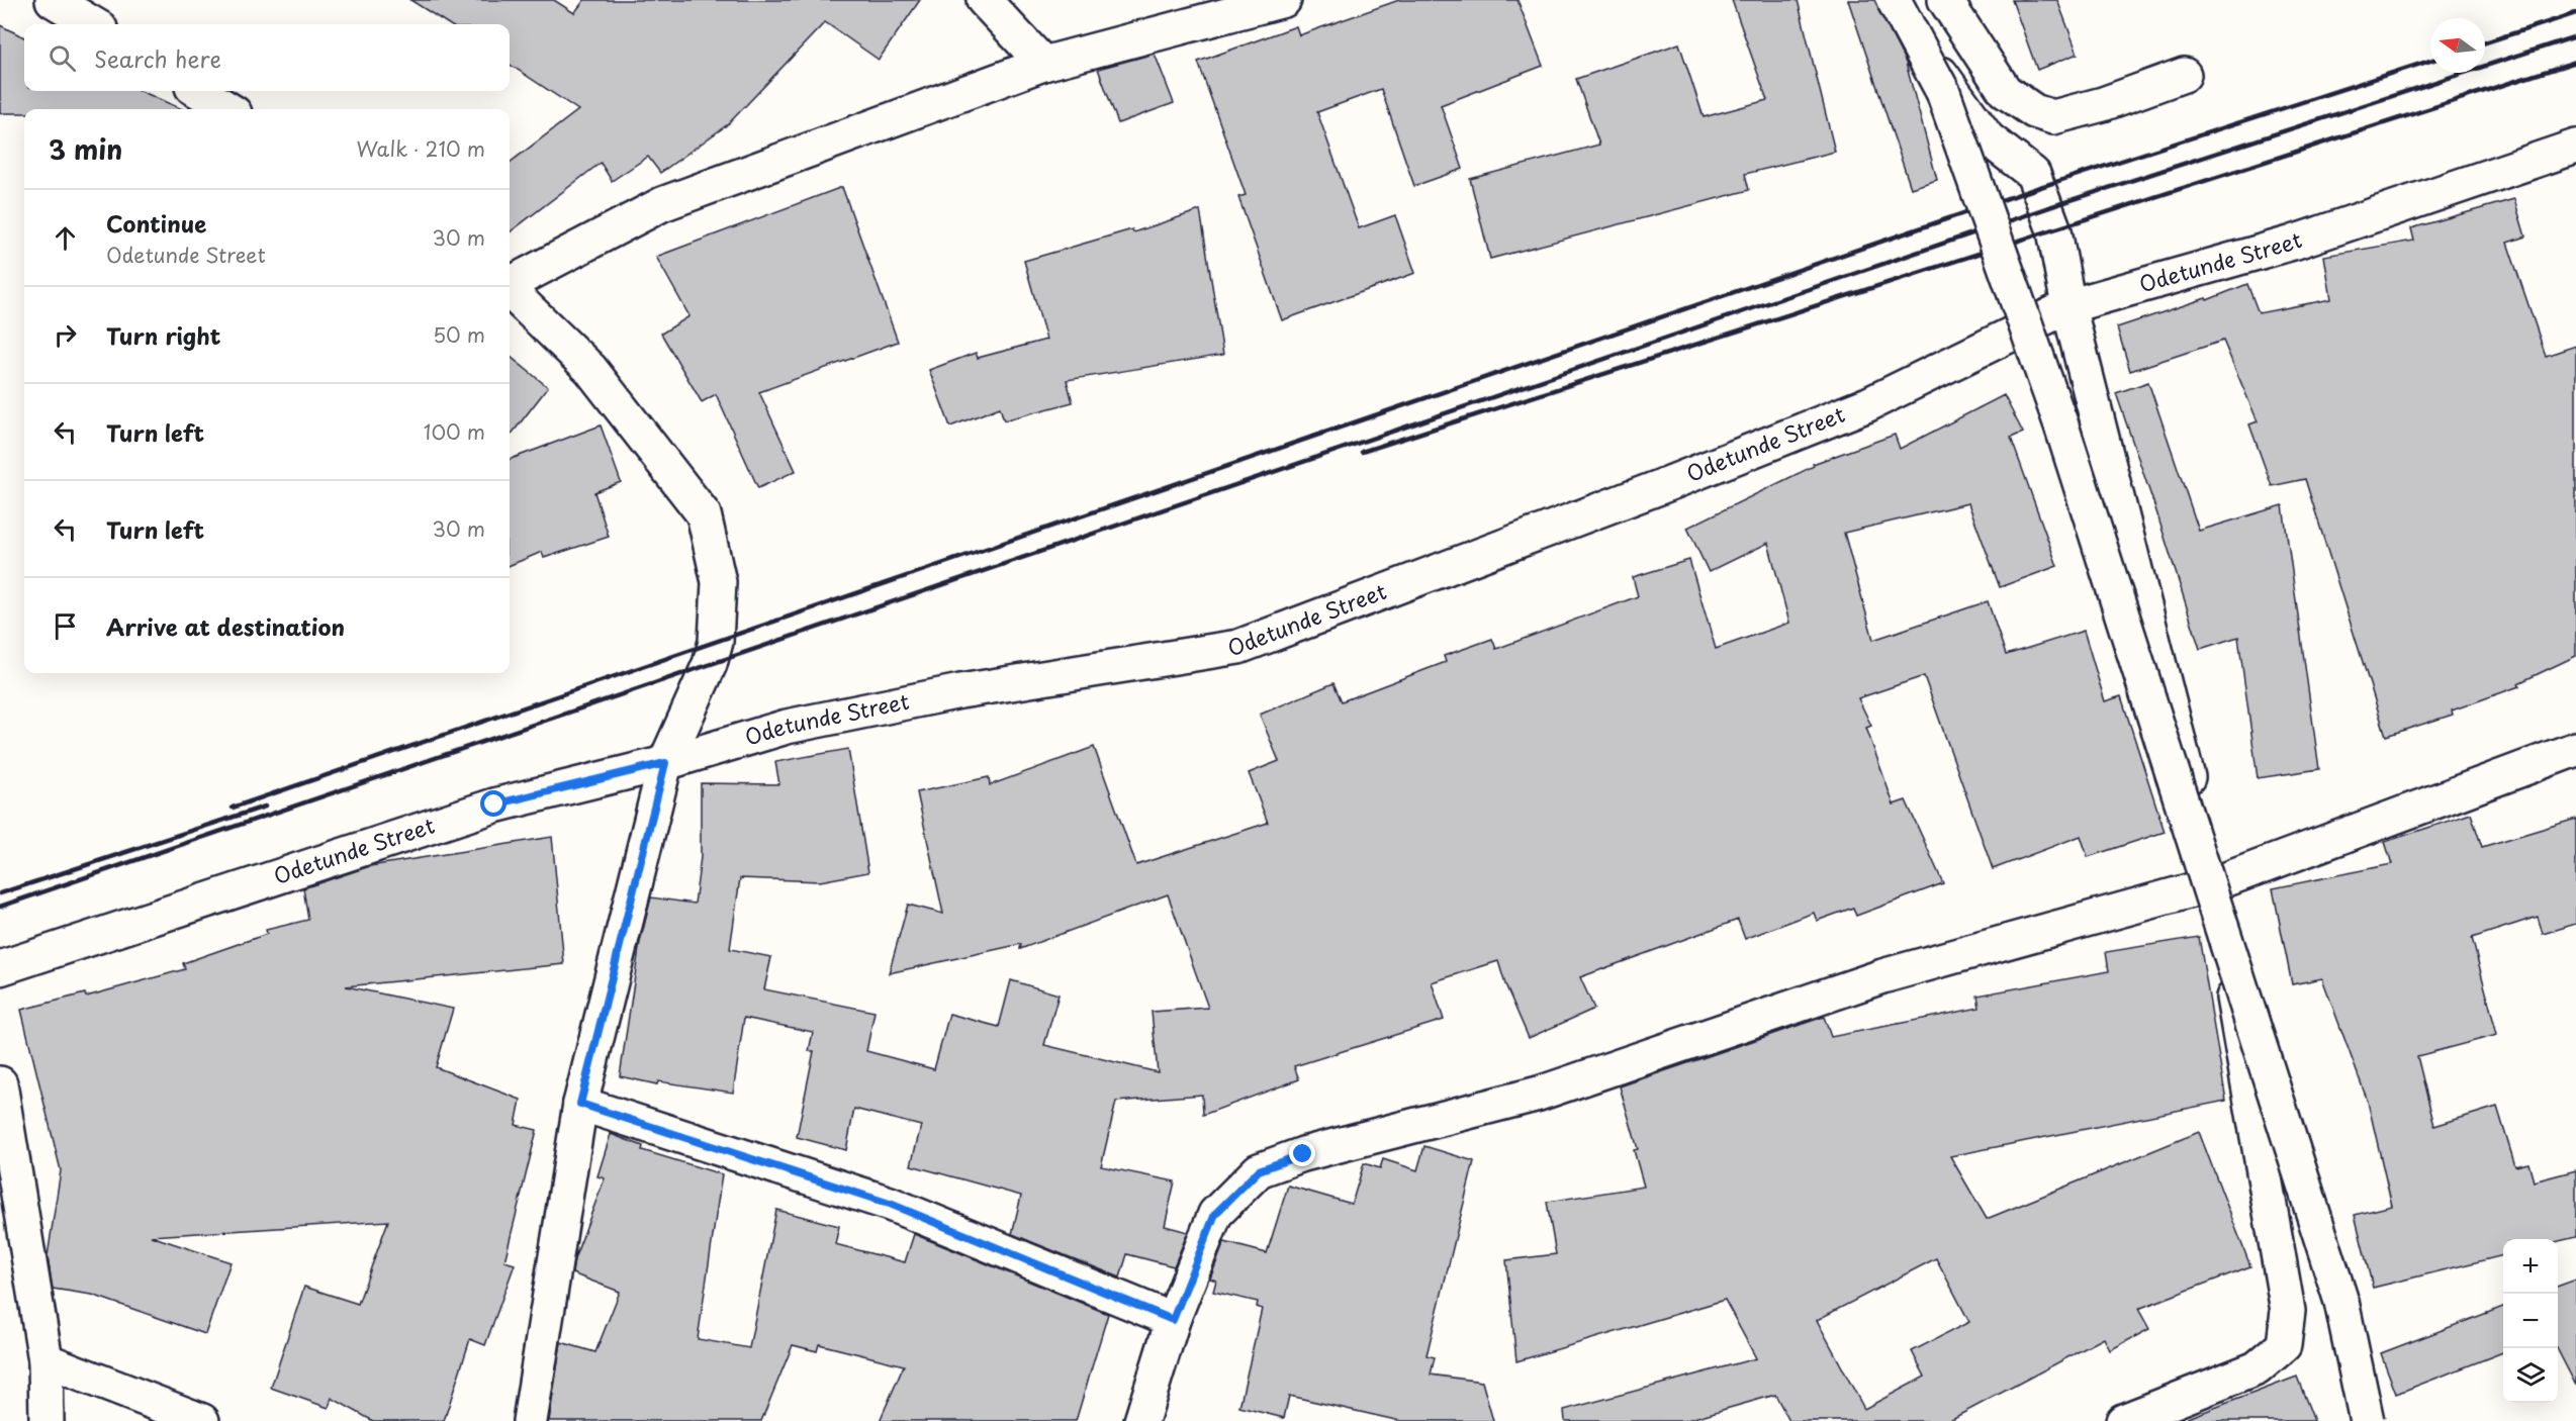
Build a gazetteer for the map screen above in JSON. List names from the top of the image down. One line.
{"streets":{"street":["Odetunde Street"]},"north":"left","page":{"search":"Search here","heading":["3 min","Walk · 210 m"],"list":[["Continue","Odetunde Street","30 m"],["Turn right","50 m"],["Turn left","100 m"],["Turn left","30 m"],"Arrive at destination"],"map_buttons":["+","−"]}}
